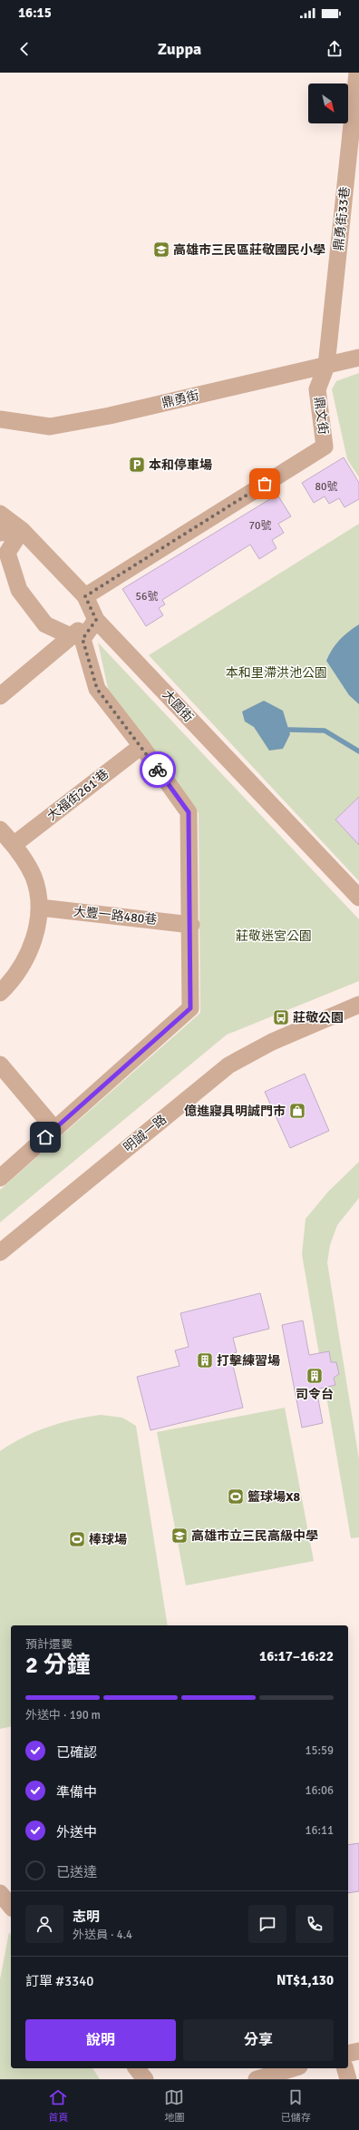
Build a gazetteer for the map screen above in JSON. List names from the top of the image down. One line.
{"streets":{"street":["鼎勇街33巷","鼎勇街","鼎文街","大園街","大福街261'巷","大豐一路480巷","明誠一路"]},"crossings":[["鼎勇街33巷","鼎勇街"],["鼎勇街33巷","鼎文街"],["鼎勇街","鼎文街"],["鼎文街","大園街"]],"parks":["本和里滯洪池公園","莊敬迷宮公園"],"places":{"school or university":["高雄市三民區莊敬國民小學","高雄市立三民高級中學"],"parking":["本和停車場"],"bus stop":["莊敬公園"],"shop":["億進寢具明誠門市"],"building":["打擊練習場","司令台"],"sports":["籃球場X8","棒球場"]},"house_numbers":["80號","70號","56號"],"north":"bottom right","page":{"status":"16:15","header":"Zuppa","heading":["2 分鐘","預計還要","16:17–16:22"],"panel":["志明","外送員 · 4.4","訂單 #3340","NT$1,130"],"bar":"外送中 · 190 m","list":[["已確認","15:59"],["準備中","16:06"],["外送中","16:11"],"已送達"],"buttons":["說明","分享"],"tabs":["首頁","地圖","已儲存"]}}
